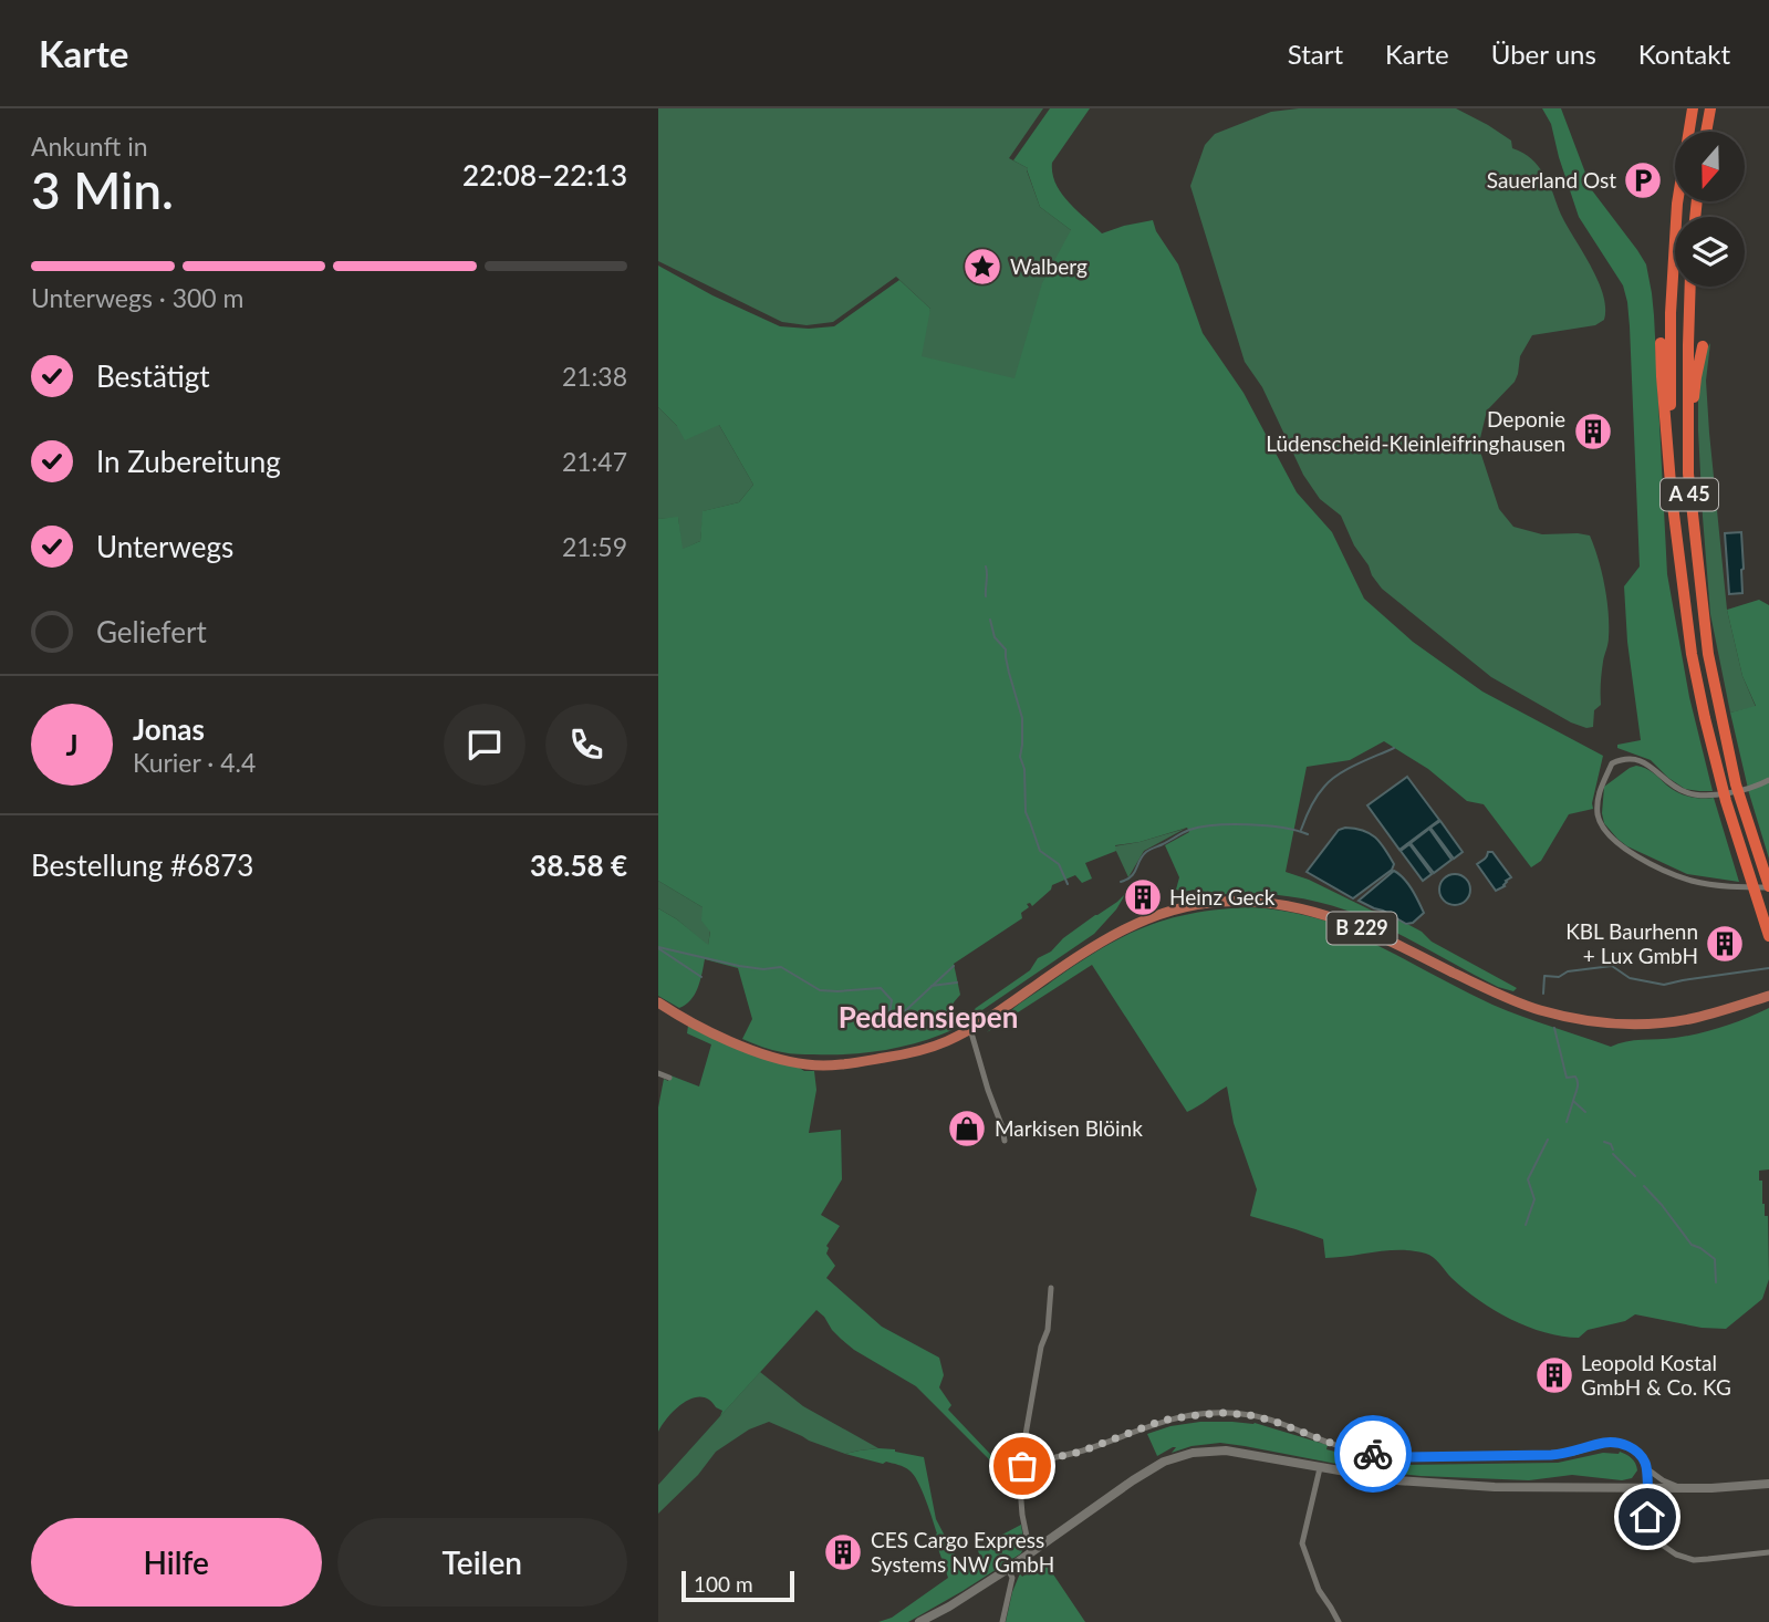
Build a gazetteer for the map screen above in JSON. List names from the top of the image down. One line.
{"streets":{"highway":["A 45"],"main road":["B 229"]},"districts":["Peddensiepen"],"places":{"parking":["Sauerland Ost"],"place":["Walberg"],"building":["Deponie Lüdenscheid-Kleinleifringhausen","Heinz Geck","KBL Baurhenn + Lux GmbH","Leopold Kostal GmbH & Co. KG","CES Cargo Express Systems NW GmbH"],"shop":["Markisen Blöink"]},"scale_bar":"100 m","north":"bottom","page":{"header":"Karte","nav":["Start","Karte","Über uns","Kontakt"],"heading":["3 Min.","Ankunft in","22:08–22:13"],"panel":["Jonas","Kurier · 4.4","Bestellung #6873","38.58 €"],"bar":"Unterwegs · 300 m","list":[["Bestätigt","21:38"],["In Zubereitung","21:47"],["Unterwegs","21:59"],"Geliefert"],"round":"J","buttons":["Hilfe","Teilen"],"scale":"100 m"}}
